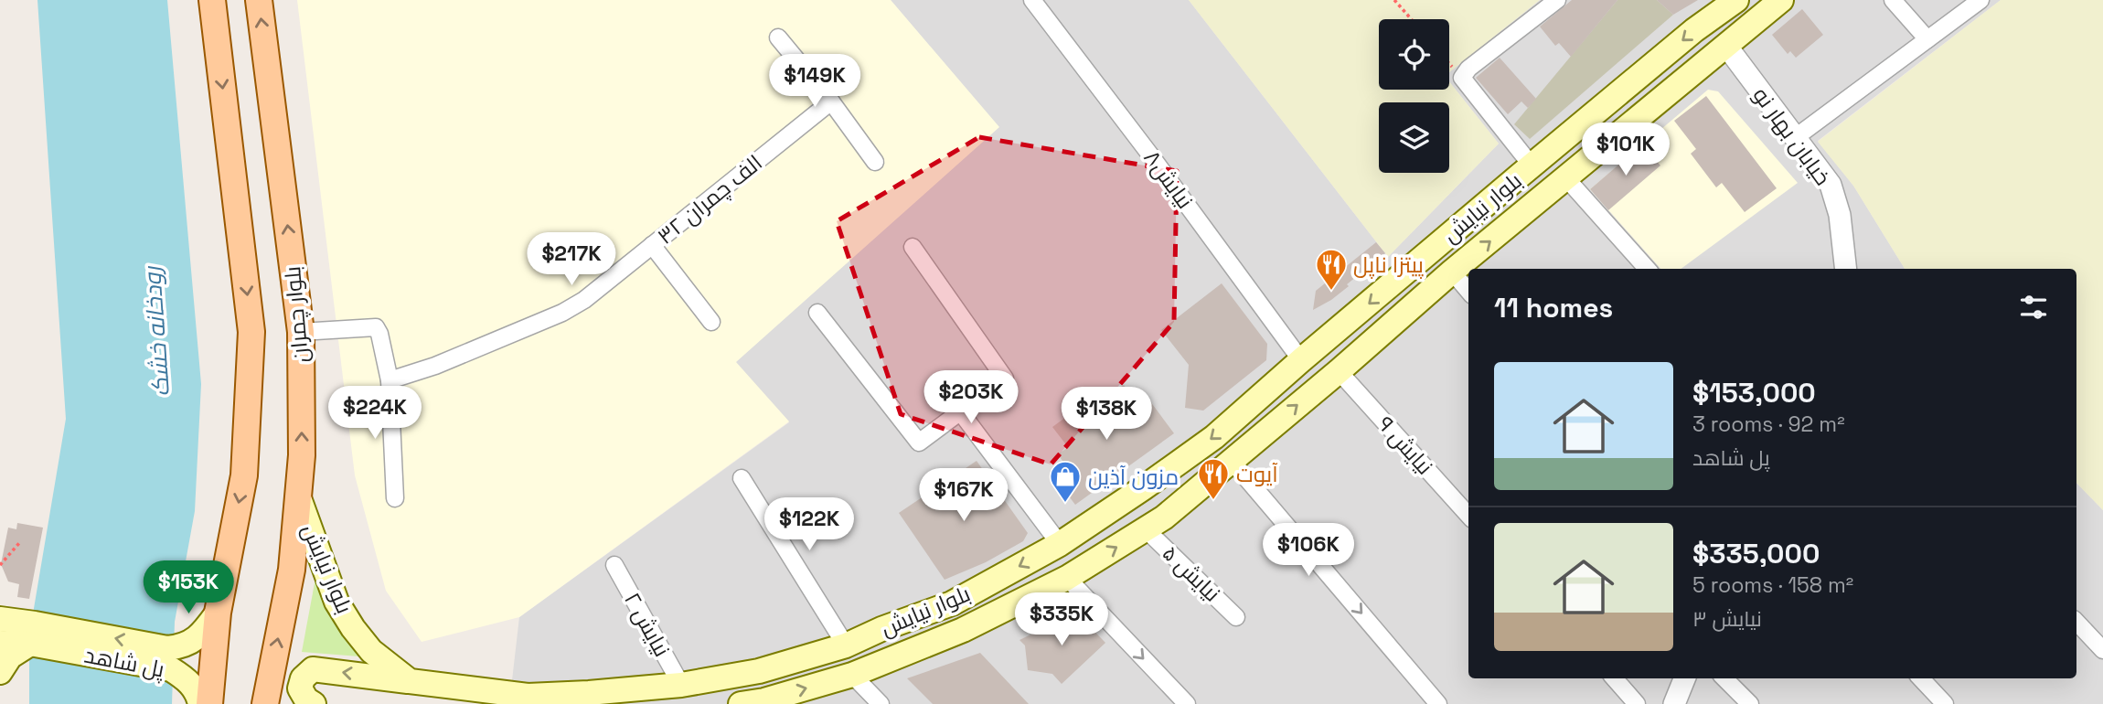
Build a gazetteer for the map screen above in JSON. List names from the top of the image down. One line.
{"streets":{"main road":["بلوار نیایش","بلوار چمران","پل شاهد"],"street":["خیابان بهار نو","نیایش۸","۳۲ الف چمران","نیایش ۹","نیایش ۵","نیایش ۲"]},"crossings":[["خیابان بهار نو","بلوار نیایش"],["نیایش۸","بلوار نیایش"],["بلوار نیایش","بلوار چمران"],["بلوار نیایش","نیایش ۹"],["بلوار نیایش","نیایش ۵"],["بلوار نیایش","نیایش ۲"],["بلوار چمران","پل شاهد"]],"one_way":["پل شاهد"],"water":["رودخانه خشک"],"places":{"restaurant":["پیتزا ناپل","آیوت"],"shop":["مزون آذین"]},"page":{"price":["$149K","$101K","$217K","$203K","$224K","$138K","$167K","$122K","$106K","$153K","$335K"],"heading":"11 homes","list":[{"name":"$153,000","note":"3 rooms · 92 m² · پل شاهد"},{"name":"$335,000","note":"5 rooms · 158 m² · نیایش ۳"}]}}
